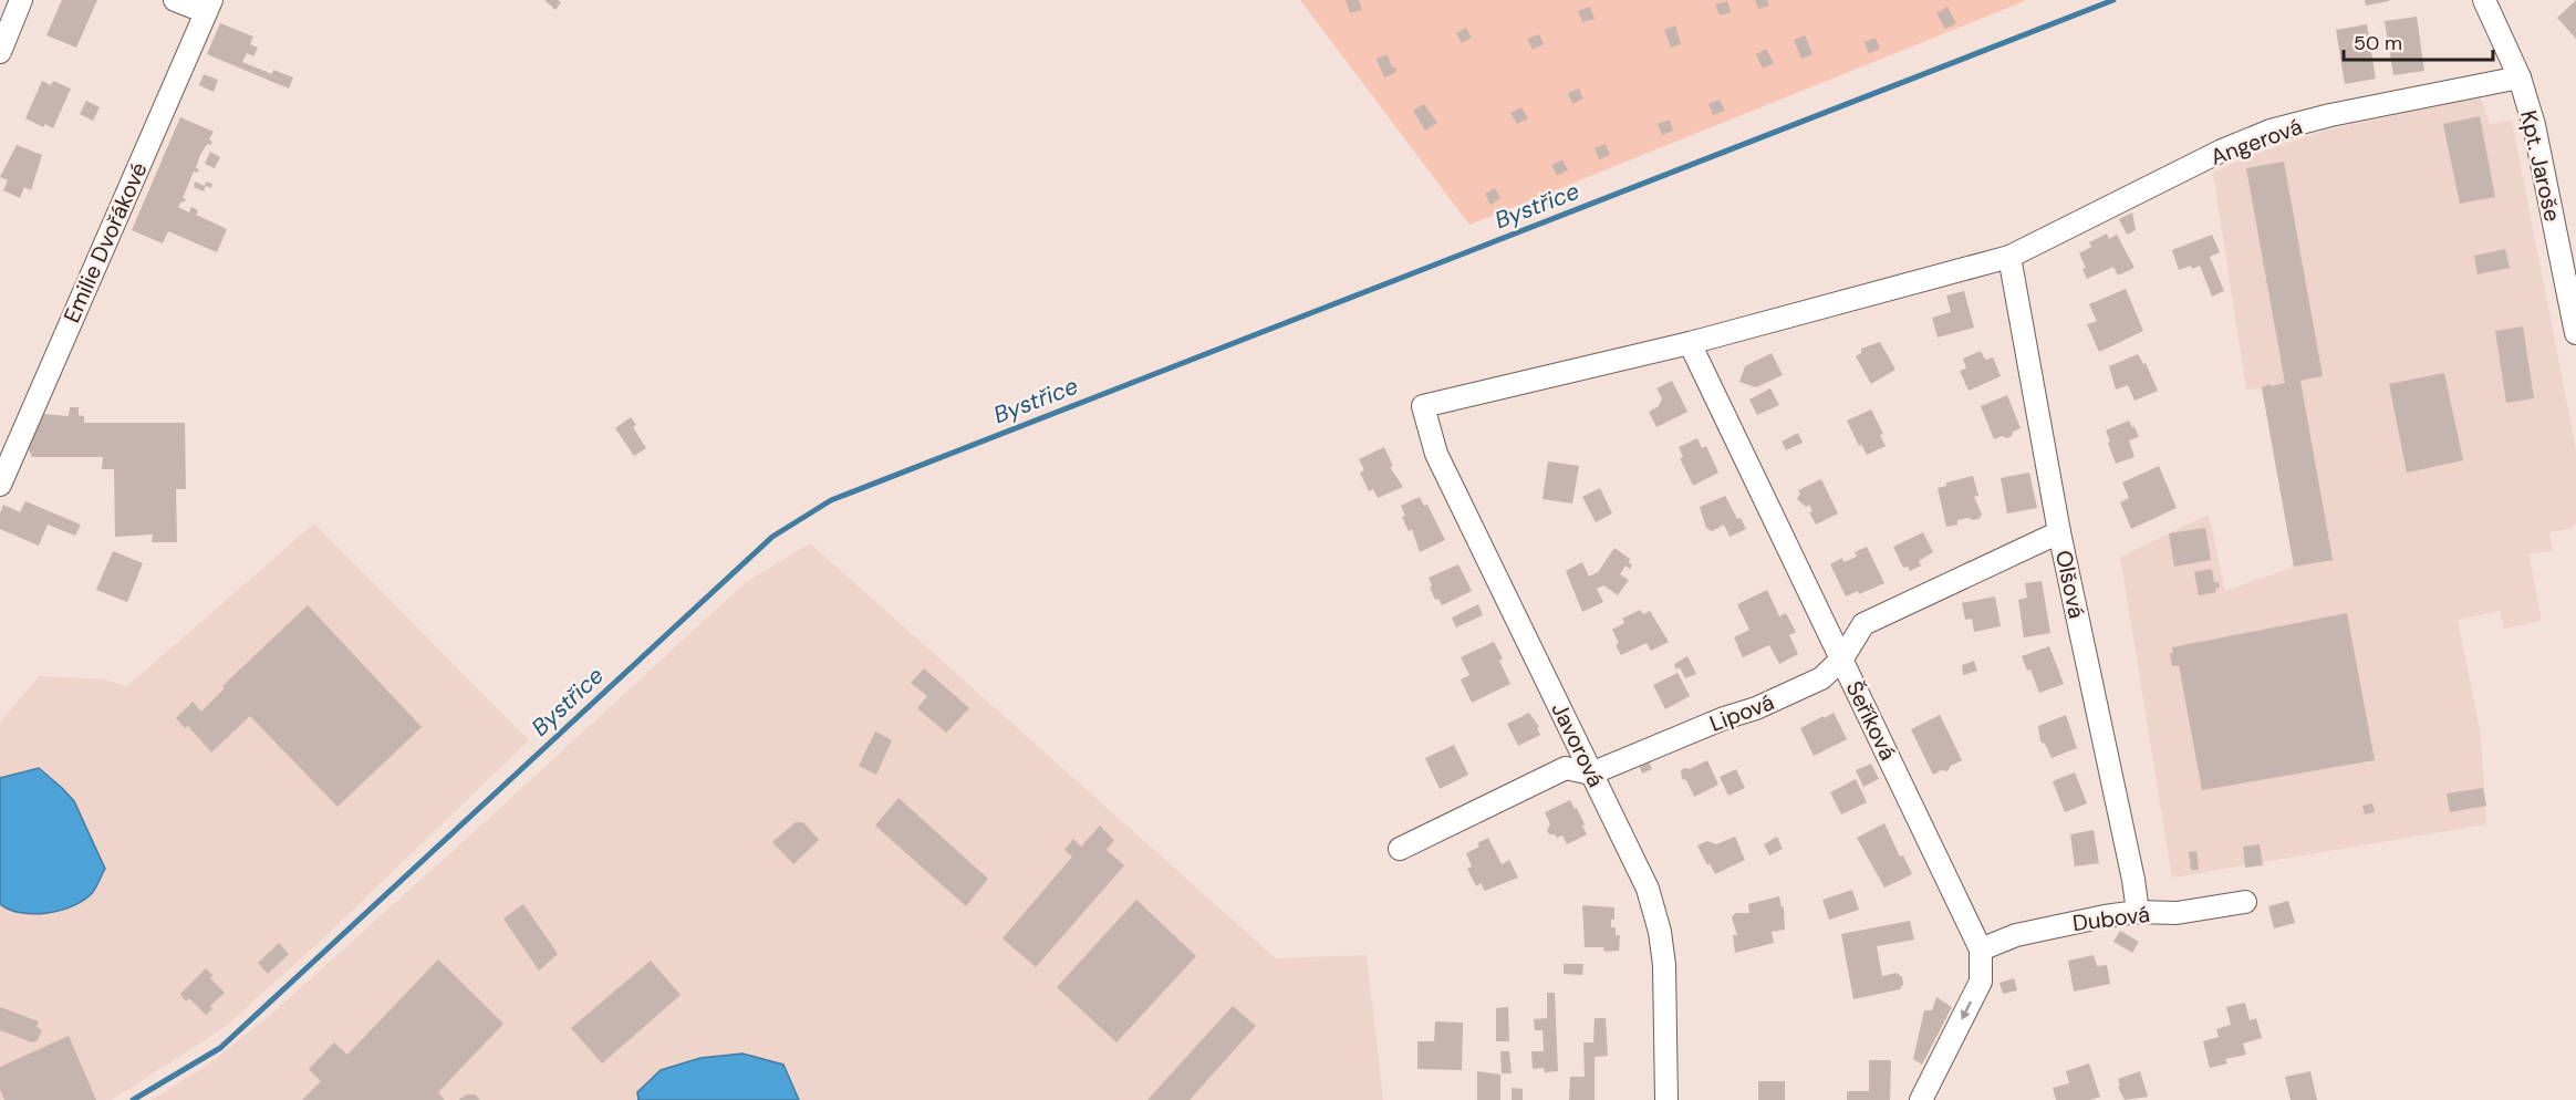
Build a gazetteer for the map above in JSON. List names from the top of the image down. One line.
{"streets":{"street":["Angerová","Kpt. Jaroše","Emilie Dvořákové","Olšová","Lipová","Šeříková","Javorová","Dubová"]},"crossings":[["Angerová","Kpt. Jaroše"],["Angerová","Olšová"],["Angerová","Šeříková"],["Angerová","Javorová"],["Olšová","Lipová"],["Olšová","Dubová"],["Lipová","Šeříková"],["Lipová","Javorová"],["Šeříková","Dubová"]],"water":["Bystřice"],"scale_bar":"50 m"}
